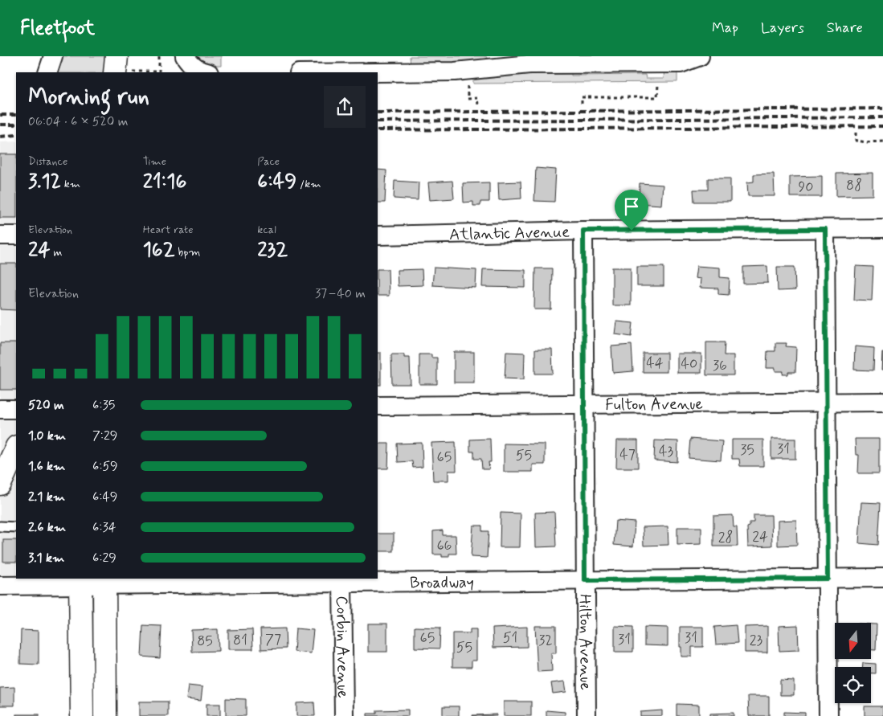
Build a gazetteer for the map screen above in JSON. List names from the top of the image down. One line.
{"streets":{"street":["Atlantic Avenue","Fulton Avenue","Broadway","Hilton Avenue","Corbin Avenue"]},"crossings":[["Atlantic Avenue","Hilton Avenue"],["Fulton Avenue","Hilton Avenue"],["Broadway","Hilton Avenue"],["Broadway","Corbin Avenue"]],"house_numbers":["88","90","44","40","36","31","35","43","47","55","65","24","28","66","65","51","31","77","31","81","32","23","85","55"],"north":"bottom","page":{"header":"Fleetfoot","nav":["Map","Layers","Share"],"heading":["Morning run","06:04 · 6 × 520 m"],"stats":[["Distance","3.12 km"],["Time","21:16"],["Pace","6:49 /km"],["Elevation","24 m"],["Heart rate","162 bpm"],["kcal","232"]],"chart":["Elevation","37–40 m"],"list":[{"name":"520 m","note":"6:35"},{"name":"1.0 km","note":"7:29"},{"name":"1.6 km","note":"6:59"},{"name":"2.1 km","note":"6:49"},{"name":"2.6 km","note":"6:34"},{"name":"3.1 km","note":"6:29"}]}}
